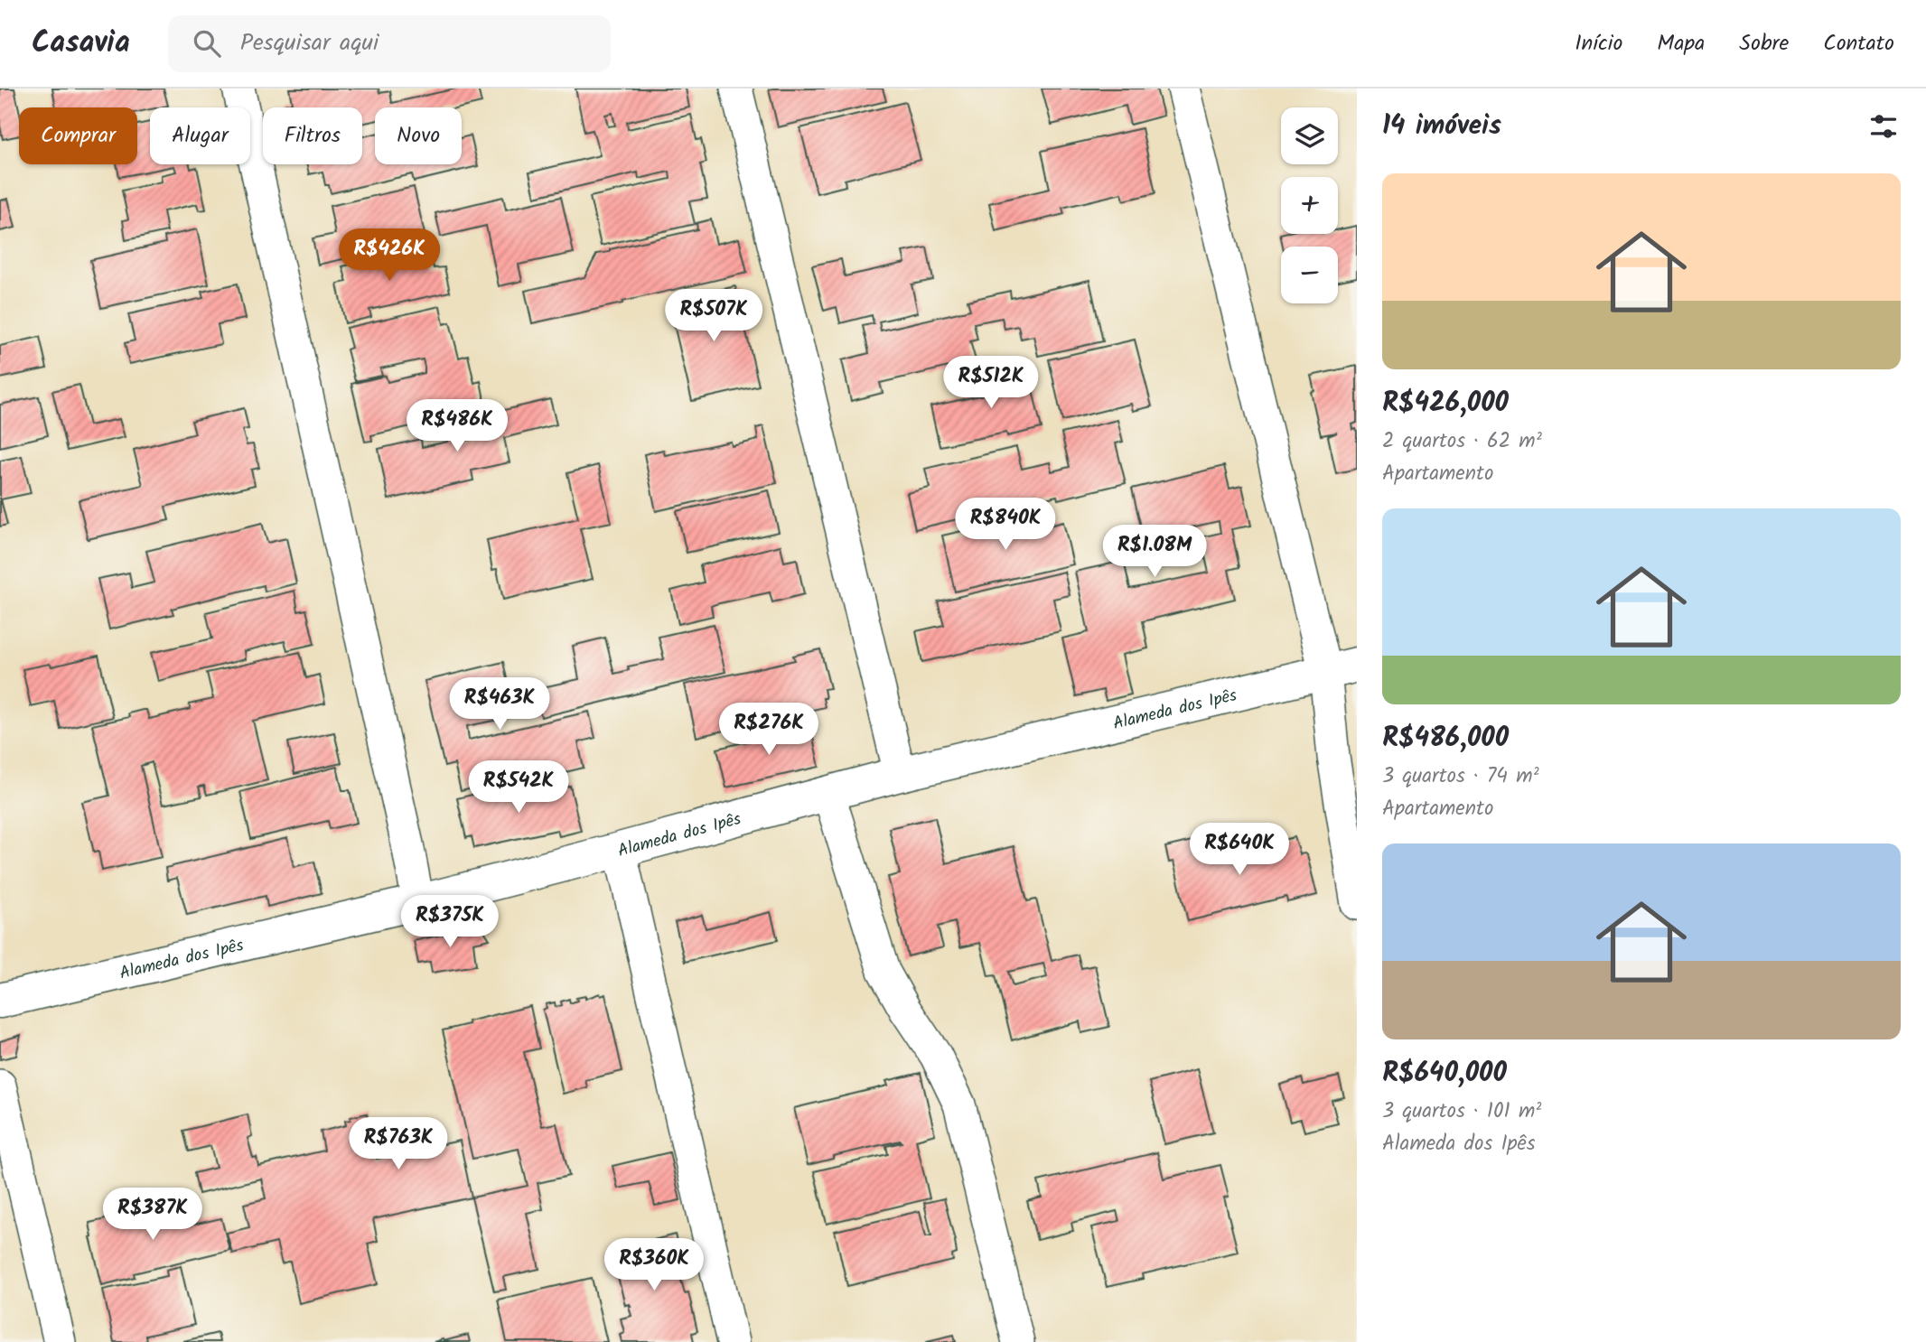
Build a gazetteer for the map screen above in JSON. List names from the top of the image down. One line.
{"streets":{"street":["Alameda dos Ipês"]},"page":{"header":"Casavia","search":"Pesquisar aqui","nav":["Início","Mapa","Sobre","Contato"],"heading":"14 imóveis","map_buttons":["+","−"],"chip":["Comprar","Alugar","Filtros","Novo"],"list":[{"name":"R$426,000","note":"2 quartos · 62 m² · Apartamento"},{"name":"R$486,000","note":"3 quartos · 74 m² · Apartamento"},{"name":"R$640,000","note":"3 quartos · 101 m² · Alameda dos Ipês"}],"price":["R$426K","R$507K","R$512K","R$486K","R$840K","R$1.08M","R$463K","R$276K","R$542K","R$640K","R$375K","R$763K","R$387K","R$360K"]}}
